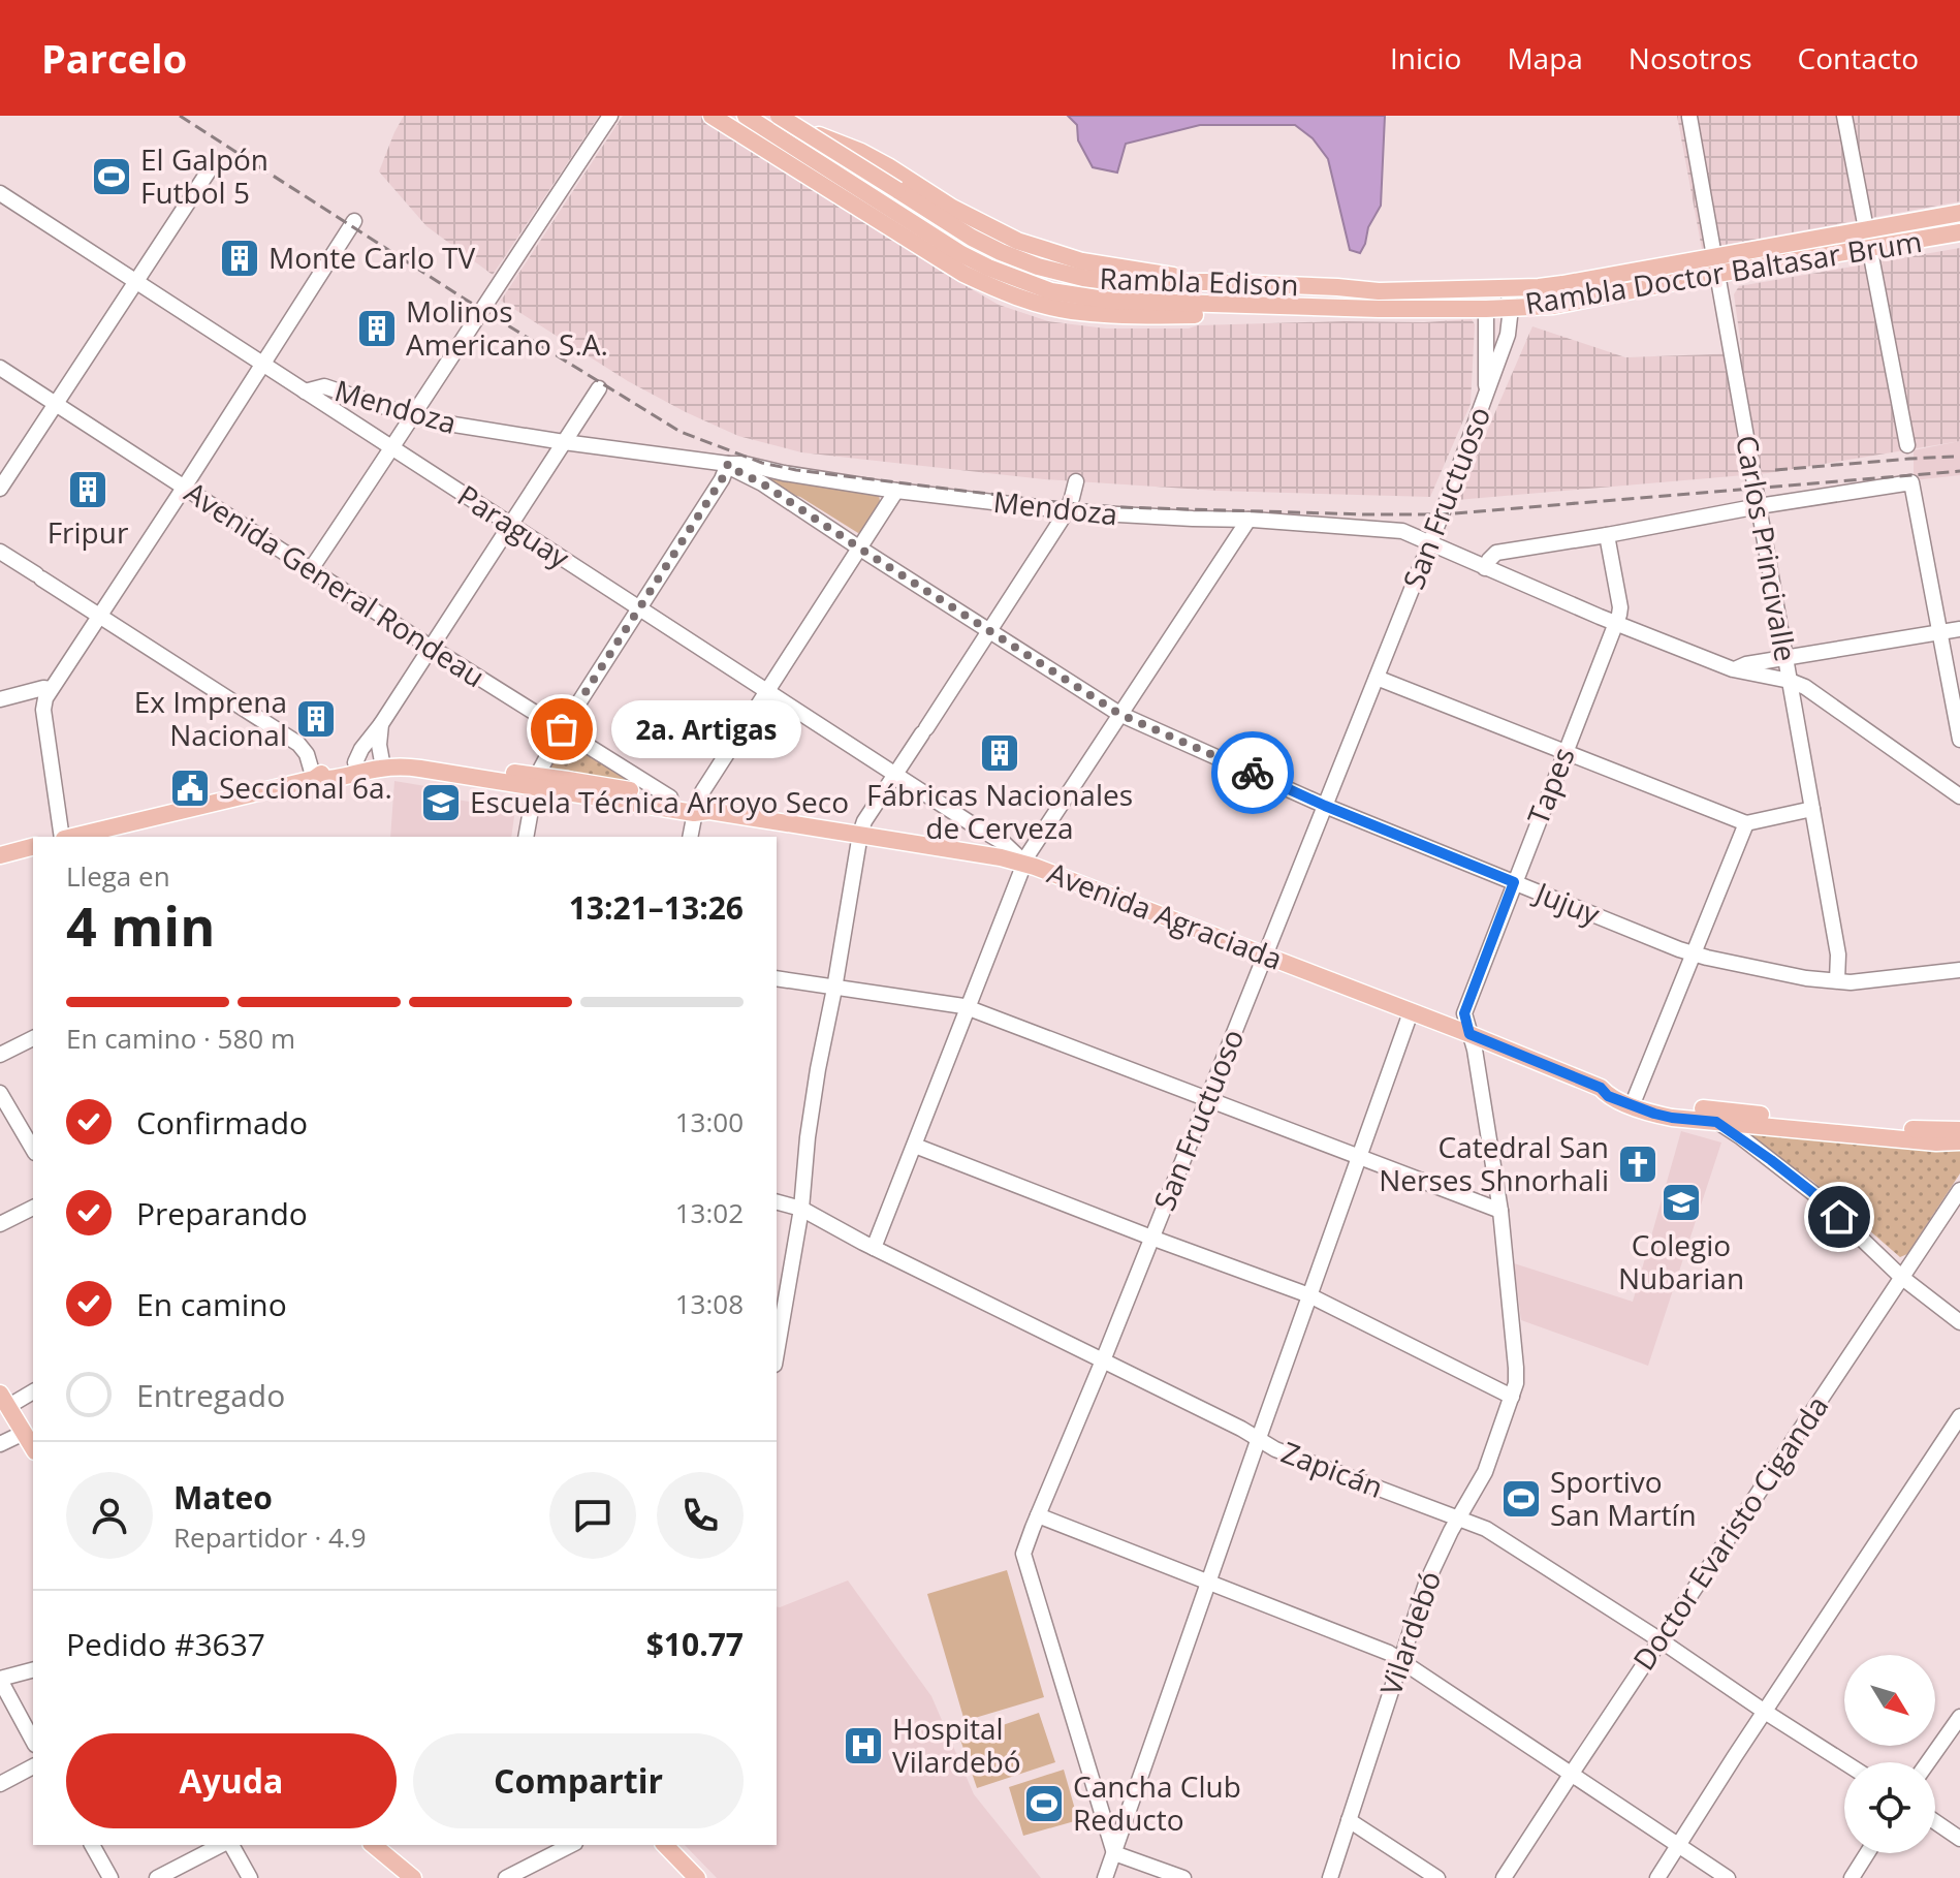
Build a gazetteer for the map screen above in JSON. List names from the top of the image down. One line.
{"streets":{"main road":["Rambla Doctor Baltasar Brum","Rambla Edison","Avenida Agraciada"],"street":["Mendoza","San Fructuoso","Paraguay","Carlos Princivalle","Avenida General Rondeau","Tapes","Jujuy","Zapicán","Doctor Evaristo Ciganda","Vilardebó"]},"crossings":[["Rambla Doctor Baltasar Brum","Rambla Edison"],["Rambla Doctor Baltasar Brum","San Fructuoso"],["Rambla Doctor Baltasar Brum","Carlos Princivalle"],["Rambla Edison","San Fructuoso"],["Mendoza","San Fructuoso"],["Mendoza","Paraguay"],["Mendoza","Carlos Princivalle"],["Mendoza","Tapes"],["Mendoza","Jujuy"],["San Fructuoso","Jujuy"],["San Fructuoso","Avenida Agraciada"],["San Fructuoso","Zapicán"],["Paraguay","Avenida Agraciada"],["Carlos Princivalle","Jujuy"],["Avenida General Rondeau","Avenida Agraciada"],["Tapes","Jujuy"],["Tapes","Avenida Agraciada"],["Tapes","Vilardebó"],["Zapicán","Doctor Evaristo Ciganda"],["Zapicán","Vilardebó"]],"places":{"sports":["El Galpón Futbol 5","Sportivo San Martín","Cancha Club Reducto"],"building":["Monte Carlo TV","Molinos Americano S.A.","Fripur","Ex Imprena Nacional","Fábricas Nacionales de Cerveza"],"other":["2a. Artigas"],"public building":["Seccional 6a."],"school or university":["Escuela Técnica Arroyo Seco","Colegio Nubarian"],"church":["Catedral San Nerses Shnorhali"],"hospital":["Hospital Vilardebó"]},"north":"bottom right","page":{"header":"Parcelo","nav":["Inicio","Mapa","Nosotros","Contacto"],"bubble":"2a. Artigas","heading":["4 min","Llega en","13:21–13:26"],"panel":["Mateo","Repartidor · 4.9","Pedido #3637","$10.77"],"bar":"En camino · 580 m","list":[["Confirmado","13:00"],["Preparando","13:02"],["En camino","13:08"],"Entregado"],"buttons":["Ayuda","Compartir"]}}
